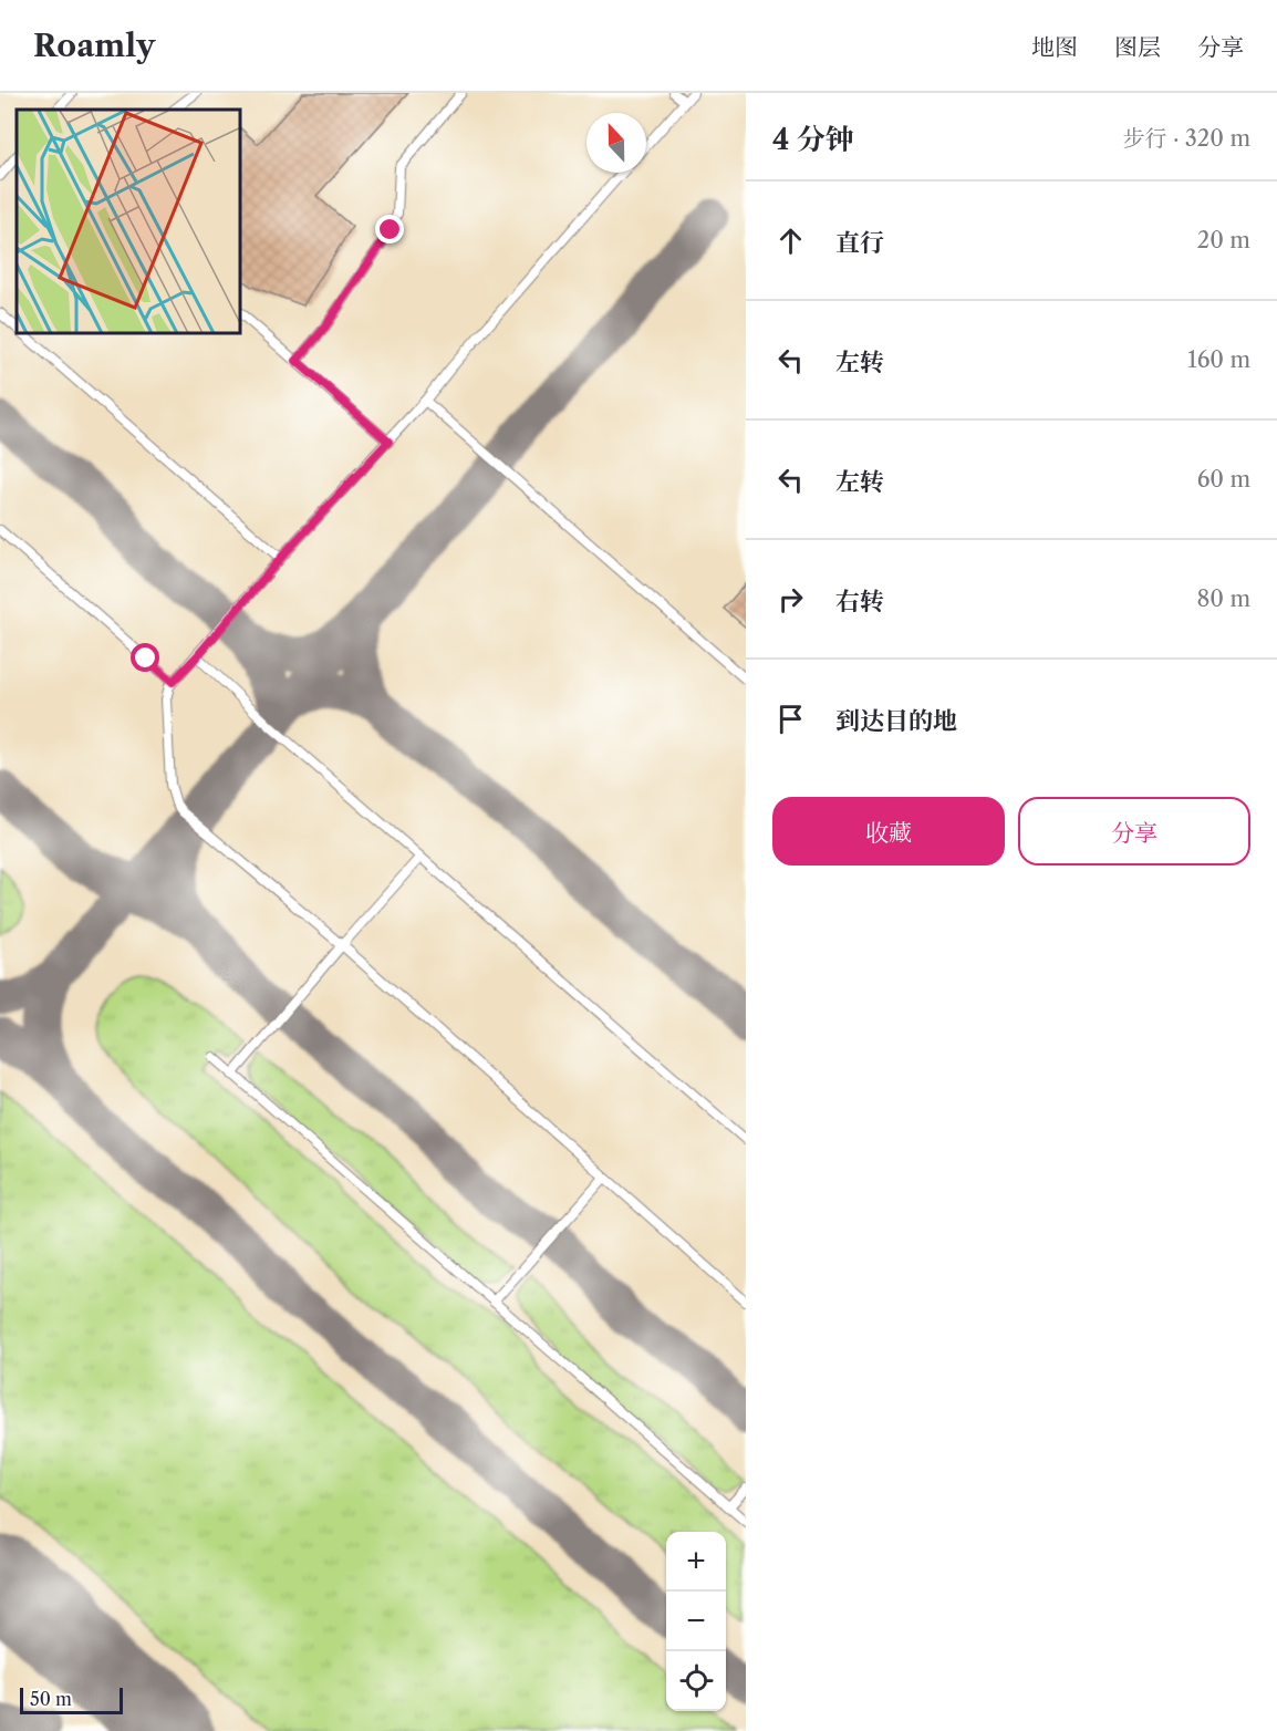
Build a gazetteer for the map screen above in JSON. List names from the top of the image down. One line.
{"scale_bar":"50 m","north":"top","page":{"header":"Roamly","nav":["地图","图层","分享"],"heading":["4 分钟","步行 · 320 m"],"list":[["直行","20 m"],["左转","160 m"],["左转","60 m"],["右转","80 m"],"到达目的地"],"buttons":["收藏","分享"],"map_buttons":["+","−"],"scale":"50 m"}}
